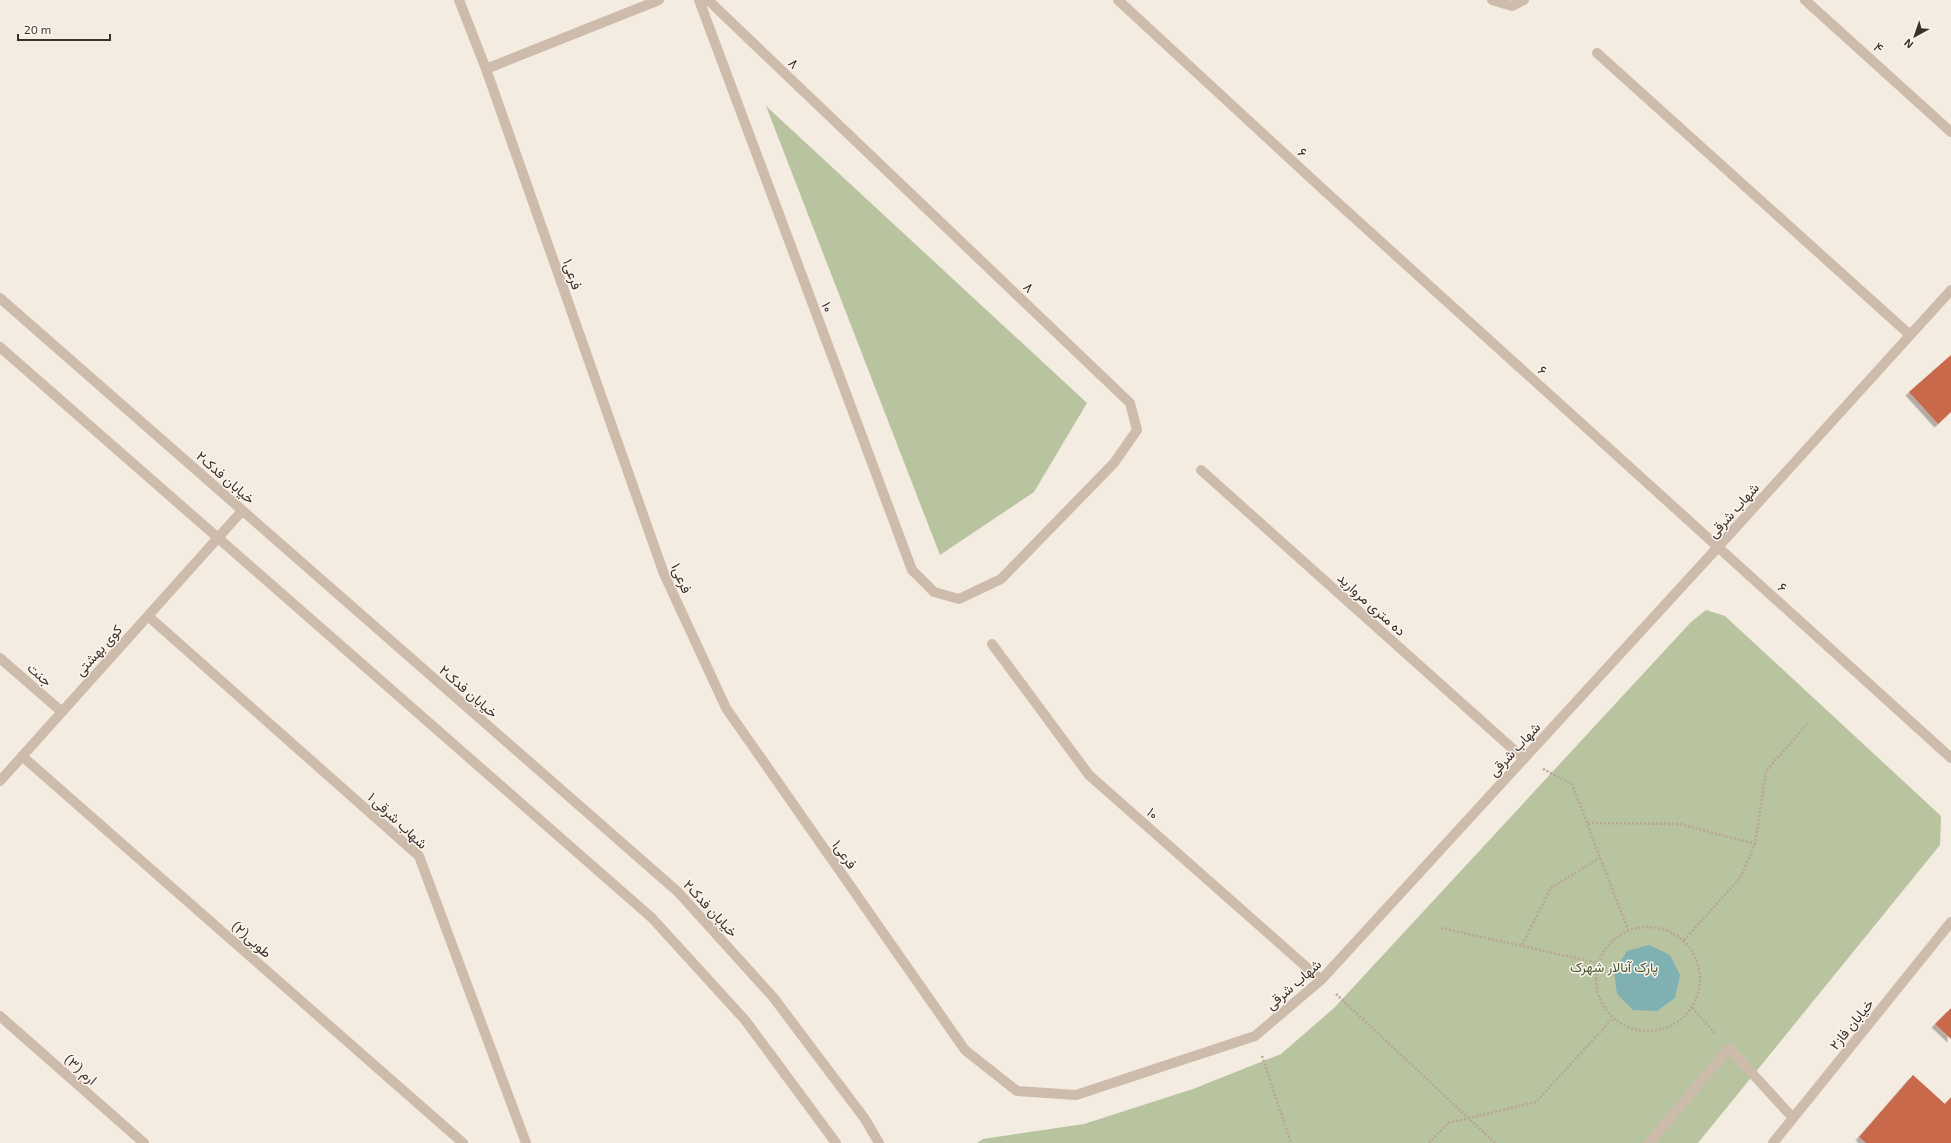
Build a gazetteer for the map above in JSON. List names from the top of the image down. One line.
{"streets":{"street":["۴","۸","۶","فرعی۱","۱۰","خیابان فدک۲","شهاب شرقی","ده متری مروارید","کوی بهشتی","جنت","شهاب شرقی ۱","طوبی(۲)","خیابان فاز۲","ارم (۳)"]},"crossings":[["۸","۱۰"],["۶","شهاب شرقی"],["فرعی۱","شهاب شرقی"],["۱۰","شهاب شرقی"],["خیابان فدک۲","کوی بهشتی"],["شهاب شرقی","ده متری مروارید"],["کوی بهشتی","جنت"],["کوی بهشتی","شهاب شرقی ۱"],["کوی بهشتی","طوبی(۲)"]],"parks":["پارک آنالار شهرک"],"scale_bar":"20 m","north":"bottom left"}
